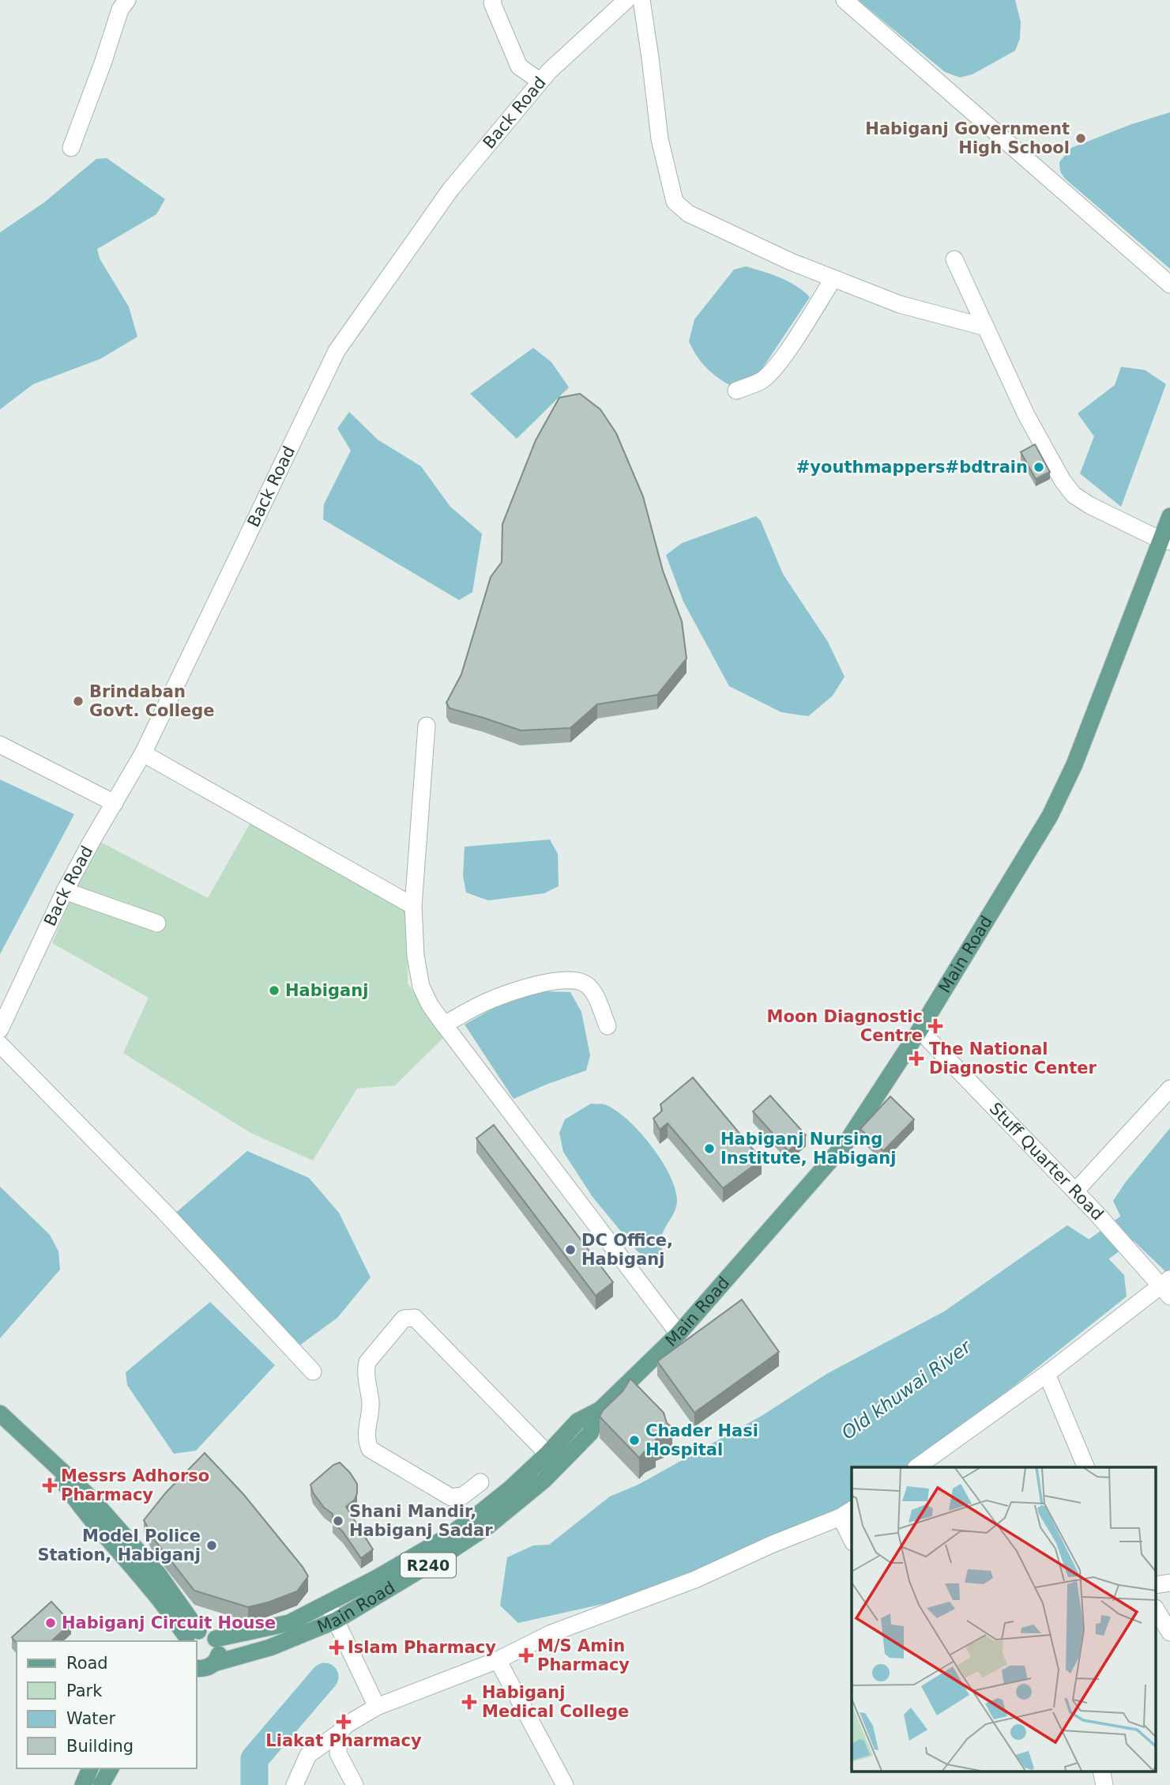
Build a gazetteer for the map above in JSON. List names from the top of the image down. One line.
{"streets":{"main road":["Main Road","R240"],"street":["Back Road","Stuff Quarter Road"]},"crossings":[["Main Road","Stuff Quarter Road"],["Main Road","R240"]],"water":["Old khuwai River"],"places":{"other":["Habiganj Government High School","#youthmappers#bdtrain","Brindaban Govt. College","Habiganj","Habiganj Nursing Institute, Habiganj","DC Office, Habiganj","Chader Hasi Hospital","Shani Mandir, Habiganj Sadar","Model Police Station, Habiganj","Habiganj Circuit House"],"health":["Moon Diagnostic Centre","The National Diagnostic Center","Messrs Adhorso Pharmacy","Islam Pharmacy","M/S Amin Pharmacy","Habiganj Medical College","Liakat Pharmacy"]},"legend":["Road","Park","Water","Building"]}
